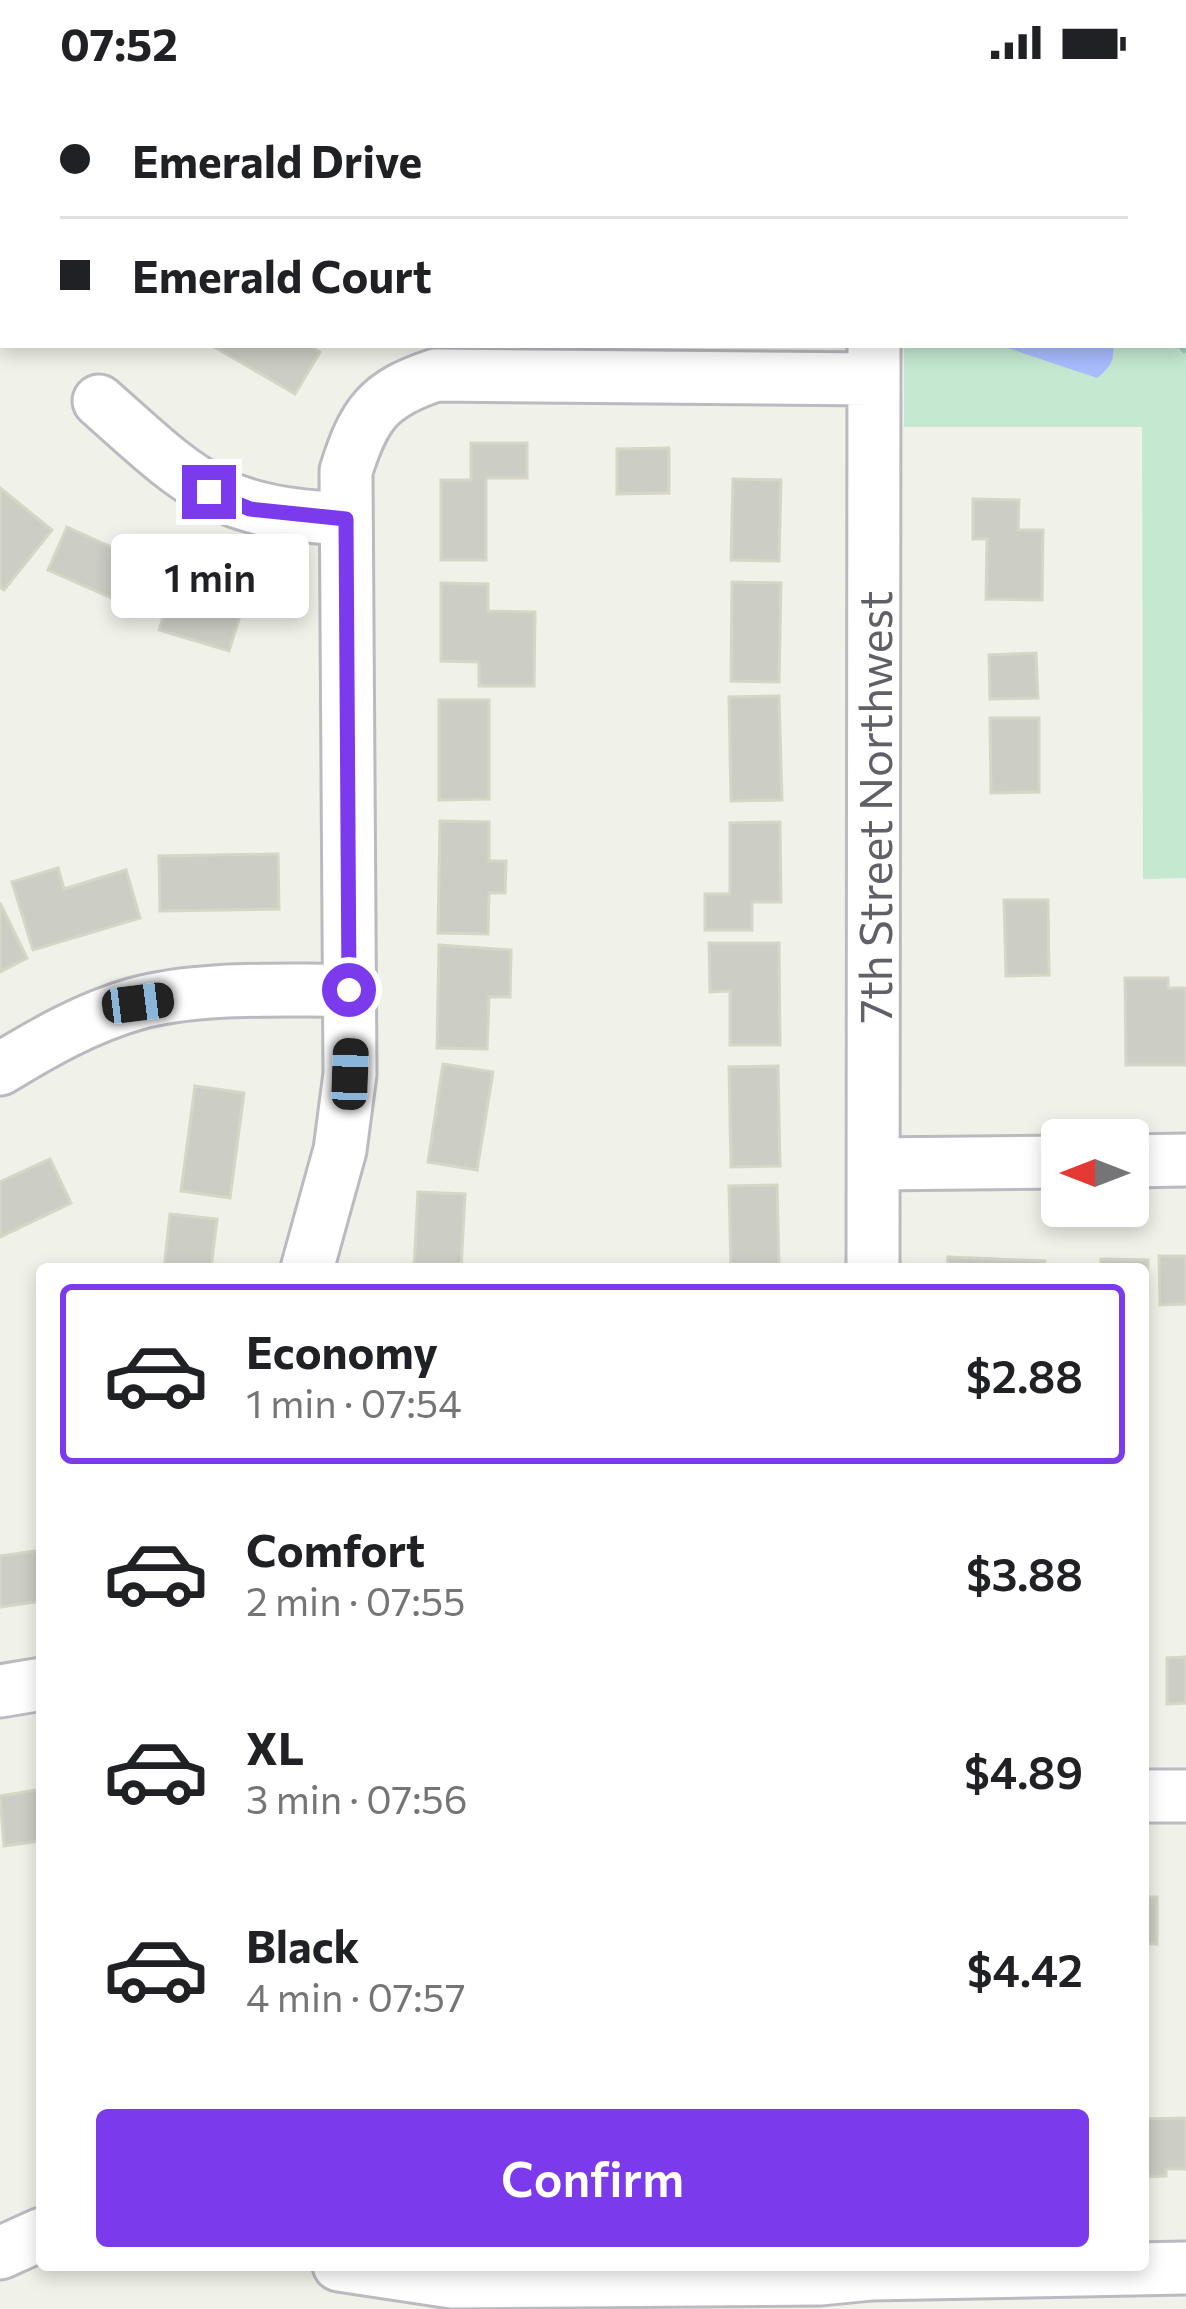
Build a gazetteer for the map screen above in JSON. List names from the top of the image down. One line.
{"streets":{"street":["7th Street Northwest"]},"north":"left","page":{"status":"07:52","banner":["Emerald Drive","Emerald Court"],"bubble":"1 min","list":[{"name":"Economy","note":"1 min · 07:54","value":"$2.88"},{"name":"Comfort","note":"2 min · 07:55","value":"$3.88"},{"name":"XL","note":"3 min · 07:56","value":"$4.89"},{"name":"Black","note":"4 min · 07:57","value":"$4.42"}],"buttons":"Confirm"}}
